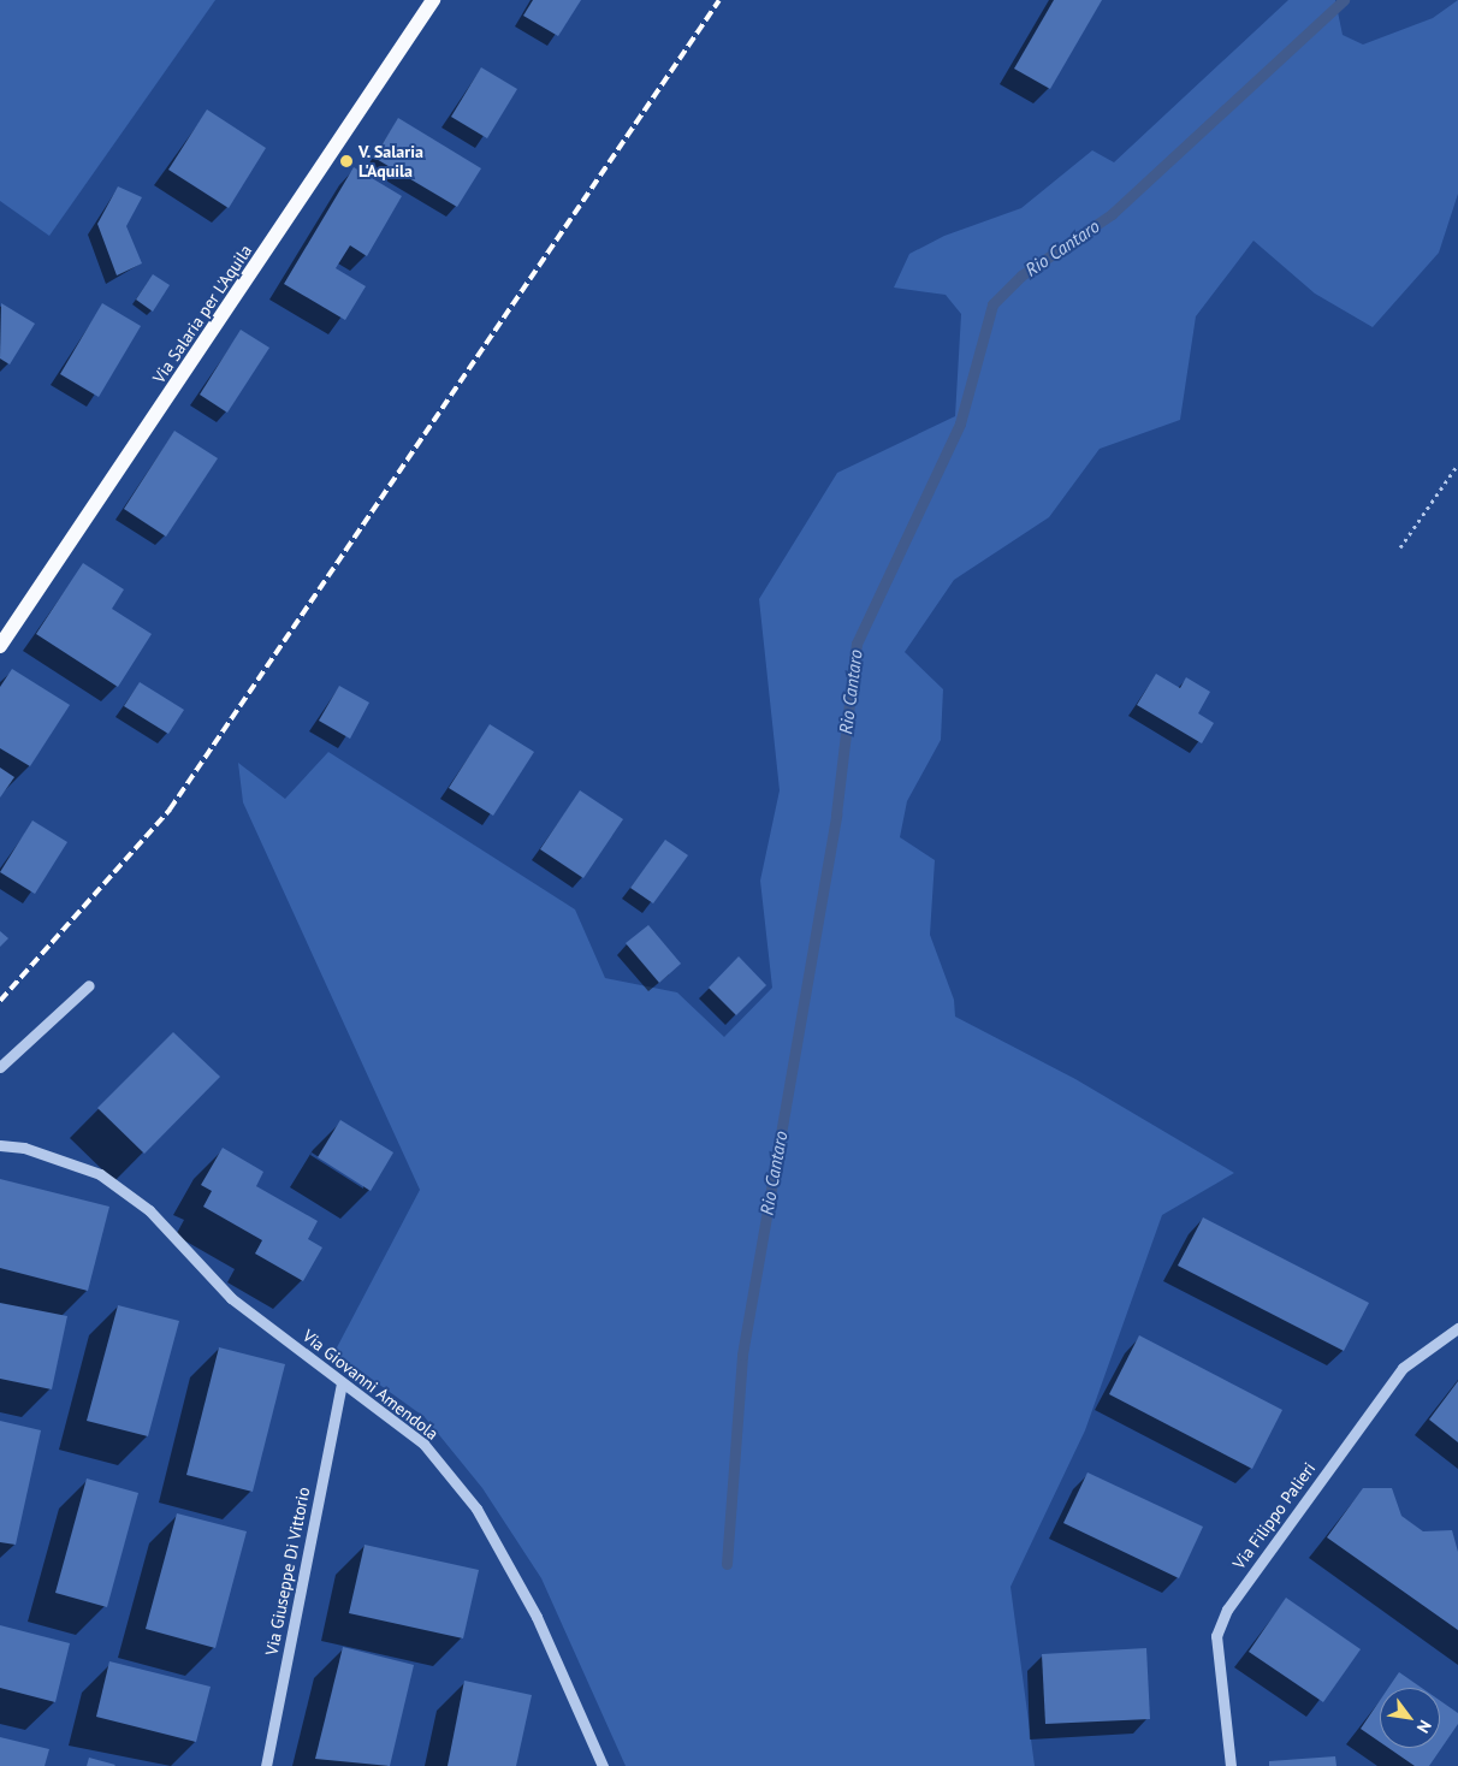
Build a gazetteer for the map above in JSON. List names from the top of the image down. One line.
{"streets":{"main road":["Via Salaria per L'Aquila"],"street":["Via Giovanni Amendola","Via Filippo Palieri","Via Giuseppe Di Vittorio"]},"crossings":[["Via Giovanni Amendola","Via Giuseppe Di Vittorio"]],"water":["Rio Cantaro"],"places":["V. Salaria L'Aquila"],"north":"bottom right"}
